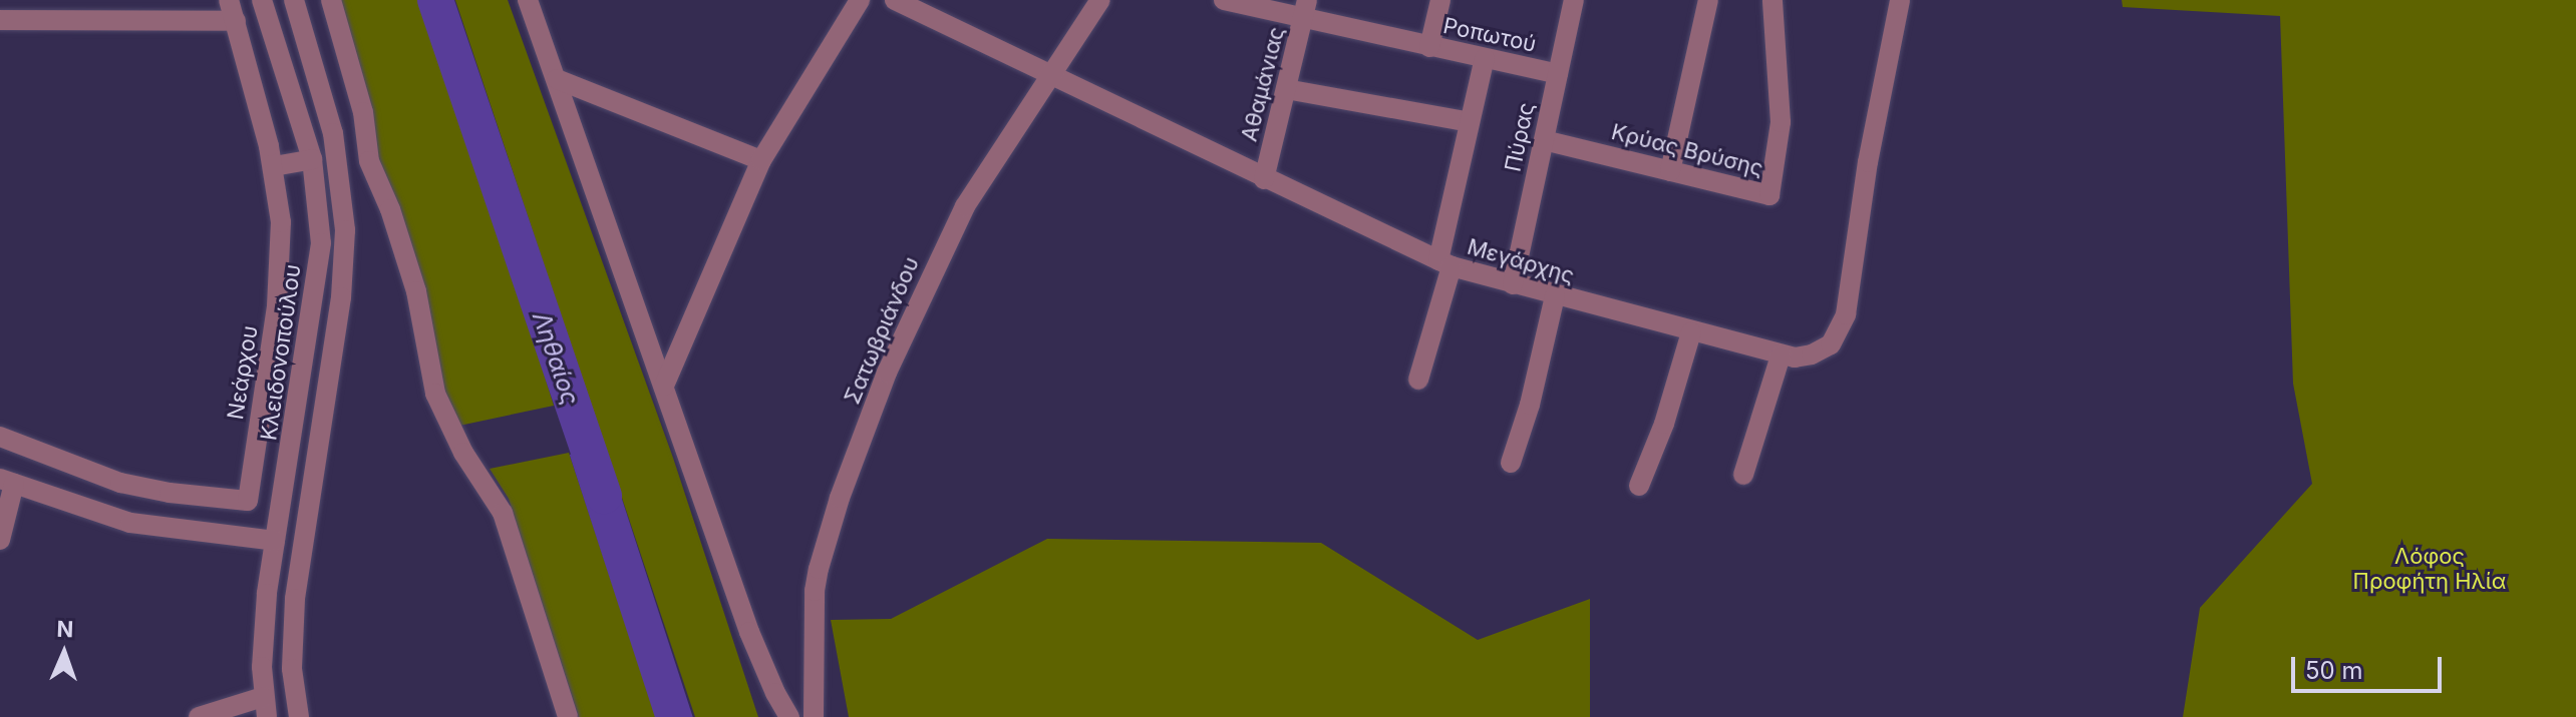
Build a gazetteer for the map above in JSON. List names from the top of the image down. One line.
{"streets":{"street":["Ροπωτού","Αθαμάνιας","Πύρας","Κρύας Βρύσης","Μεγάρχης","Σατωβριάνδου","Κλειδονοπούλου","Νεάρχου"]},"crossings":[["Ροπωτού","Αθαμάνιας"],["Ροπωτού","Πύρας"],["Αθαμάνιας","Μεγάρχης"],["Πύρας","Κρύας Βρύσης"],["Πύρας","Μεγάρχης"],["Μεγάρχης","Σατωβριάνδου"]],"water":["Ληθαίος"],"parks":["Λόφος Προφήτη Ηλία"],"scale_bar":"50 m","north":"top"}
